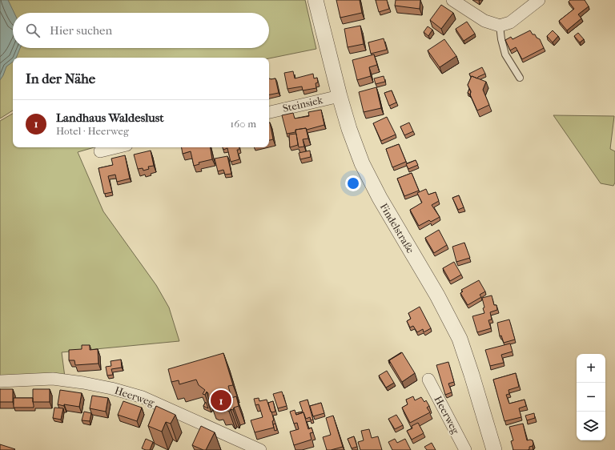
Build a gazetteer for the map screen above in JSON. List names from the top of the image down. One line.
{"streets":{"street":["Steinsiek","Findelstraße","Heerweg"]},"crossings":[["Steinsiek","Findelstraße"]],"page":{"search":"Hier suchen","heading":"In der Nähe","list":[{"mark":"1","name":"Landhaus Waldeslust","note":"Hotel · Heerweg","value":"160 m"}],"map_buttons":["+","−"],"pins":"1"}}
